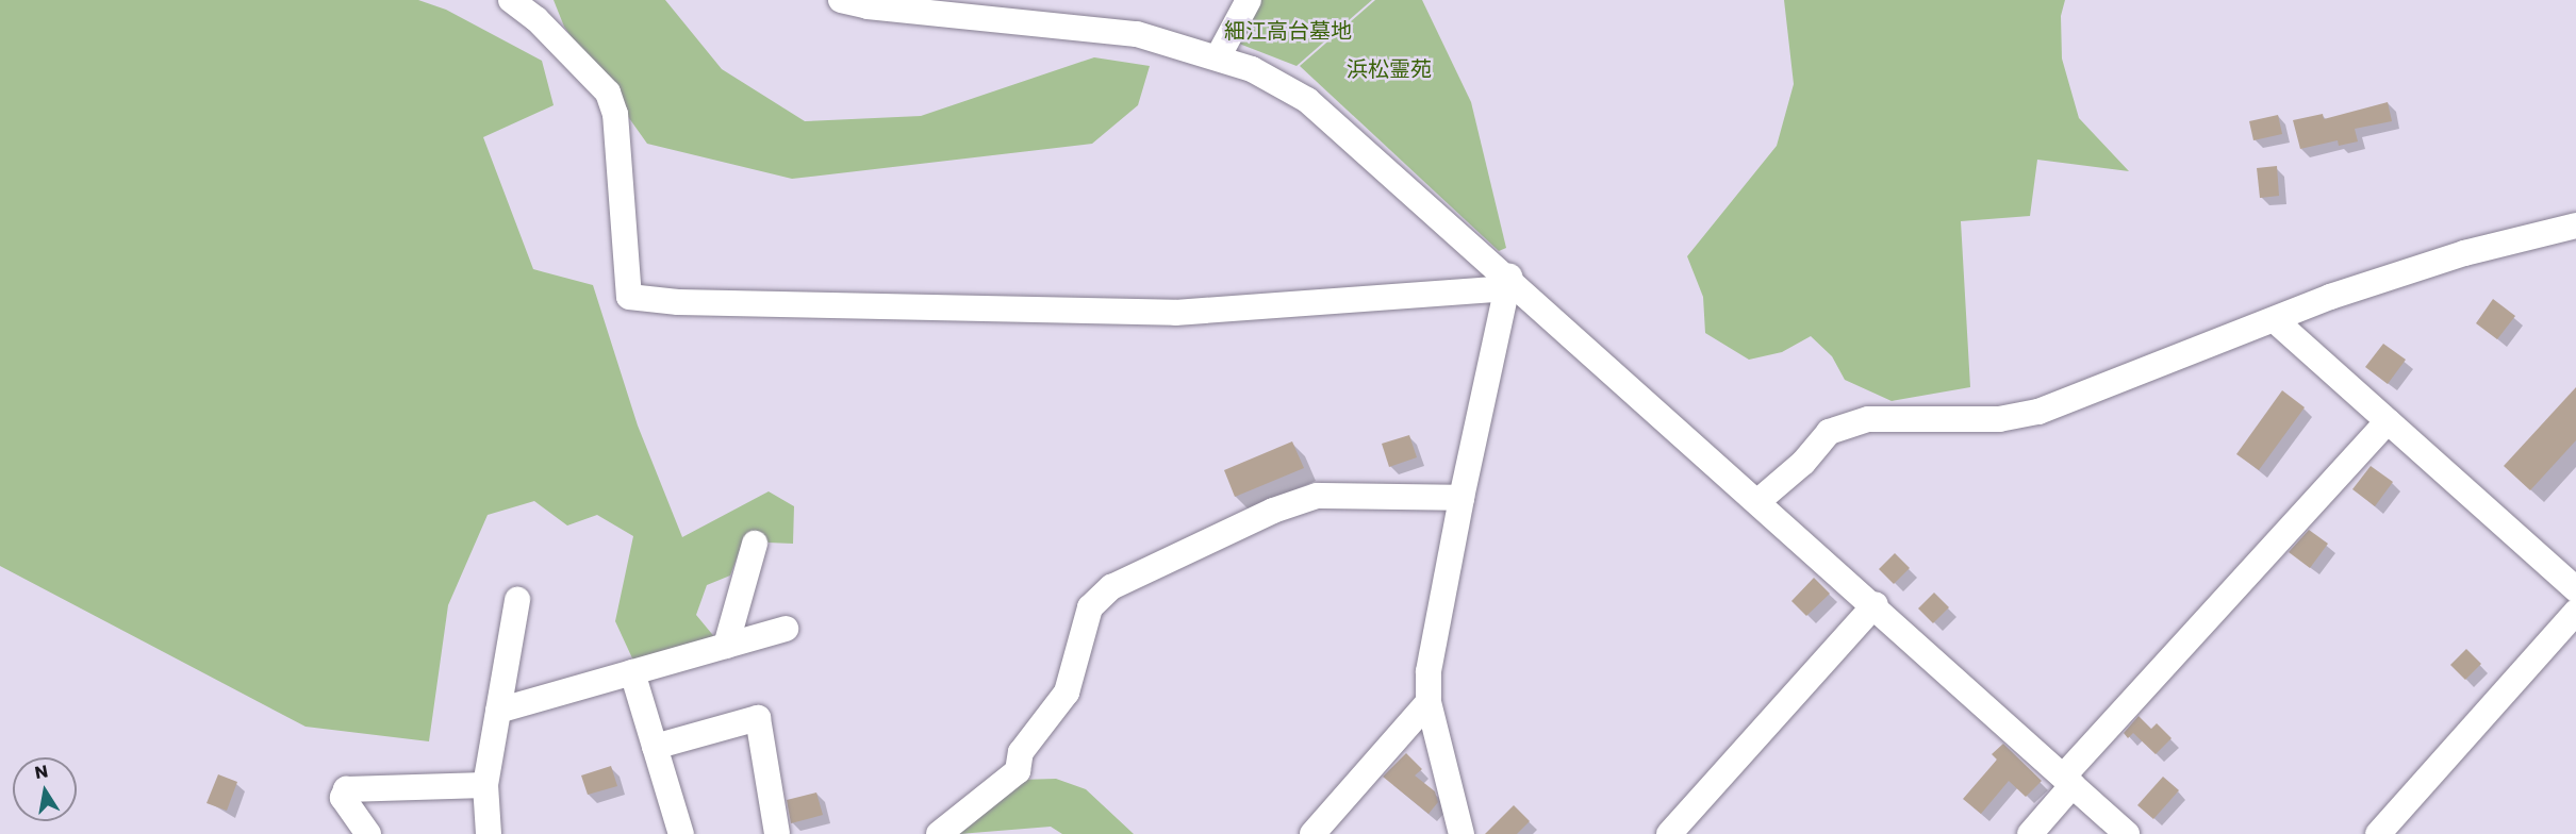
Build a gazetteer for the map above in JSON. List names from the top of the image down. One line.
{"parks":["細江高台墓地","浜松霊苑"],"north":"top"}
